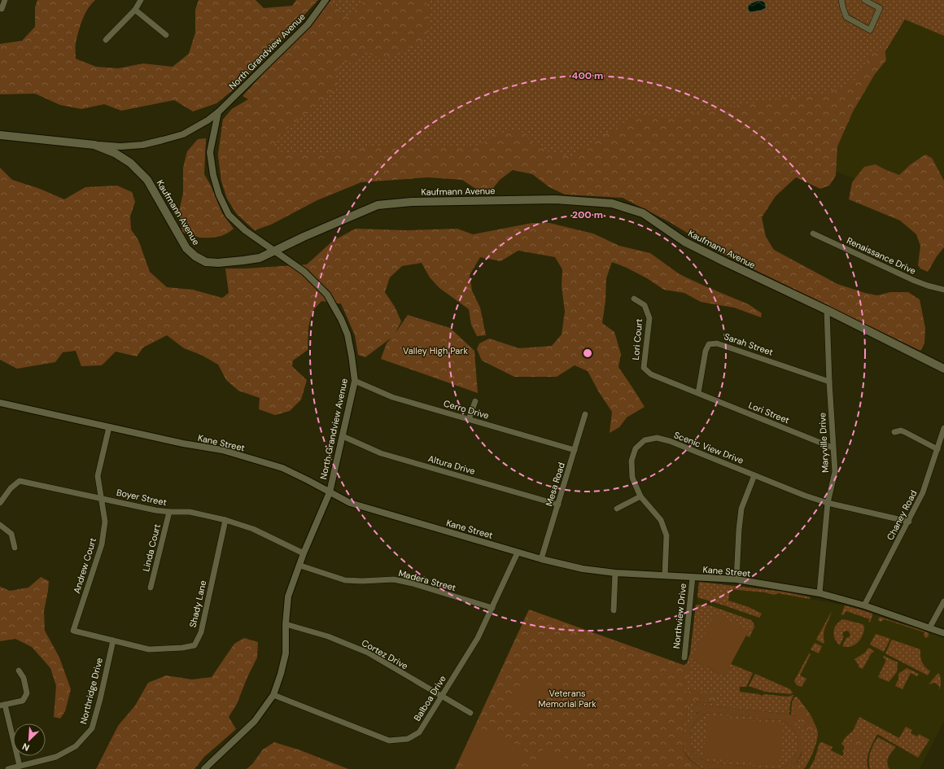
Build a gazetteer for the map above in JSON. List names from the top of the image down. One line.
{"streets":{"main road":["Kaufmann Avenue"],"street":["North Grandview Avenue","Renaissance Drive","Lori Court","Sarah Street","Cerro Drive","Lori Street","Kane Street","Maryville Drive","Scenic View Drive","Altura Drive","Mesa Road","Boyer Street","Chaney Road","Linda Court","Andrew Court","Madera Street","Shady Lane","Northview Drive","Cortez Drive","Northridge Drive","Balboa Drive"]},"crossings":[["North Grandview Avenue","Kaufmann Avenue"],["North Grandview Avenue","Cerro Drive"],["North Grandview Avenue","Kane Street"],["North Grandview Avenue","Altura Drive"],["North Grandview Avenue","Boyer Street"],["North Grandview Avenue","Madera Street"],["North Grandview Avenue","Cortez Drive"],["North Grandview Avenue","Balboa Drive"],["Kaufmann Avenue","Maryville Drive"],["Lori Court","Sarah Street"],["Lori Court","Lori Street"],["Sarah Street","Lori Street"],["Sarah Street","Maryville Drive"],["Cerro Drive","Mesa Road"],["Lori Street","Maryville Drive"],["Kane Street","Maryville Drive"],["Kane Street","Scenic View Drive"],["Kane Street","Mesa Road"],["Kane Street","Chaney Road"],["Kane Street","Andrew Court"],["Kane Street","Northview Drive"],["Kane Street","Balboa Drive"],["Maryville Drive","Scenic View Drive"],["Scenic View Drive","Chaney Road"],["Altura Drive","Mesa Road"],["Boyer Street","Linda Court"],["Boyer Street","Andrew Court"],["Boyer Street","Shady Lane"],["Andrew Court","Shady Lane"],["Madera Street","Balboa Drive"],["Shady Lane","Northridge Drive"],["Cortez Drive","Balboa Drive"]],"parks":["Valley High Park","Veterans Memorial Park"],"north":"bottom left","rings":["400 m","200 m"]}
